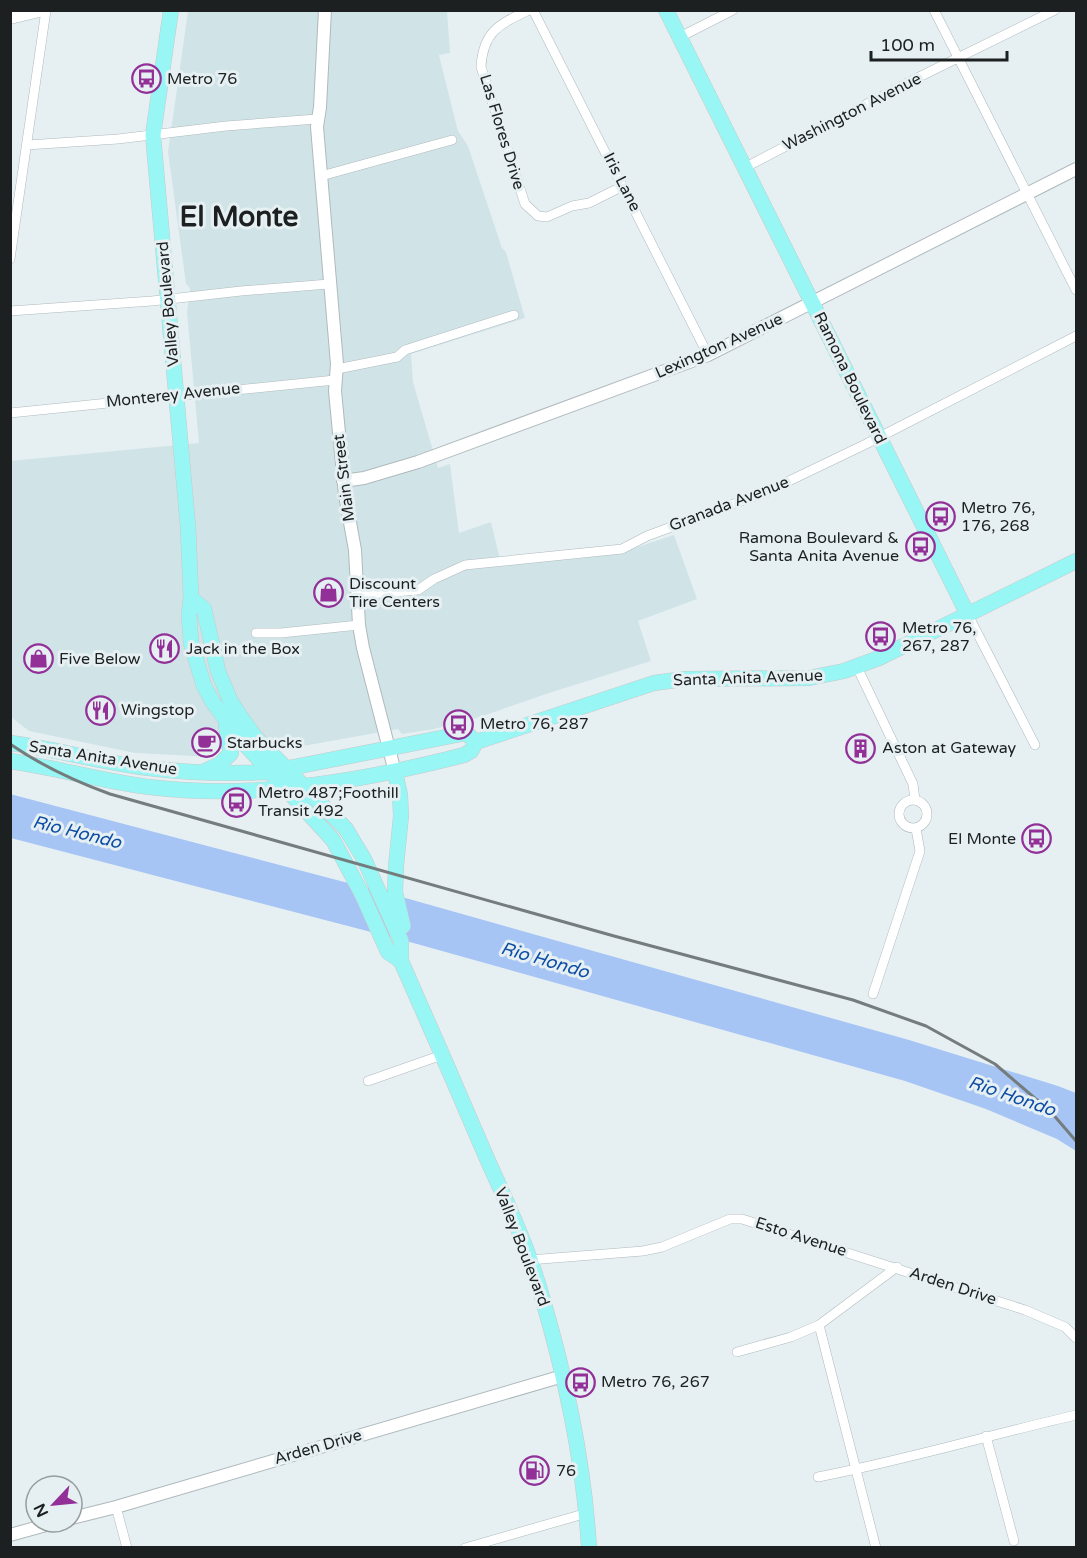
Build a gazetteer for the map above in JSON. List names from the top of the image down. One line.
{"streets":{"main road":["Valley Boulevard","Ramona Boulevard","Main Street","Santa Anita Avenue"],"street":["Washington Avenue","Las Flores Drive","Iris Lane","Lexington Avenue","Monterey Avenue","Granada Avenue","Esto Avenue","Arden Drive"]},"crossings":[["Washington Avenue","Ramona Boulevard"],["Las Flores Drive","Iris Lane"],["Iris Lane","Lexington Avenue"],["Valley Boulevard","Monterey Avenue"],["Valley Boulevard","Main Street"],["Valley Boulevard","Santa Anita Avenue"],["Valley Boulevard","Esto Avenue"],["Valley Boulevard","Arden Drive"],["Lexington Avenue","Ramona Boulevard"],["Lexington Avenue","Main Street"],["Ramona Boulevard","Granada Avenue"],["Ramona Boulevard","Santa Anita Avenue"],["Monterey Avenue","Main Street"],["Main Street","Granada Avenue"],["Main Street","Santa Anita Avenue"],["Esto Avenue","Arden Drive"]],"districts":["El Monte"],"water":["Rio Hondo"],"places":{"bus stop":["Metro 76","Metro 76, 176, 268","Ramona Boulevard & Santa Anita Avenue","Metro 76, 267, 287","Metro 76, 287","Metro 487;Foothill Transit 492","El Monte","Metro 76, 267"],"shop":["Discount Tire Centers","Five Below"],"restaurant":["Jack in the Box","Wingstop"],"cafe":["Starbucks"],"building":["Aston at Gateway"],"fuel station":["76"]},"scale_bar":"100 m","north":"bottom left"}
